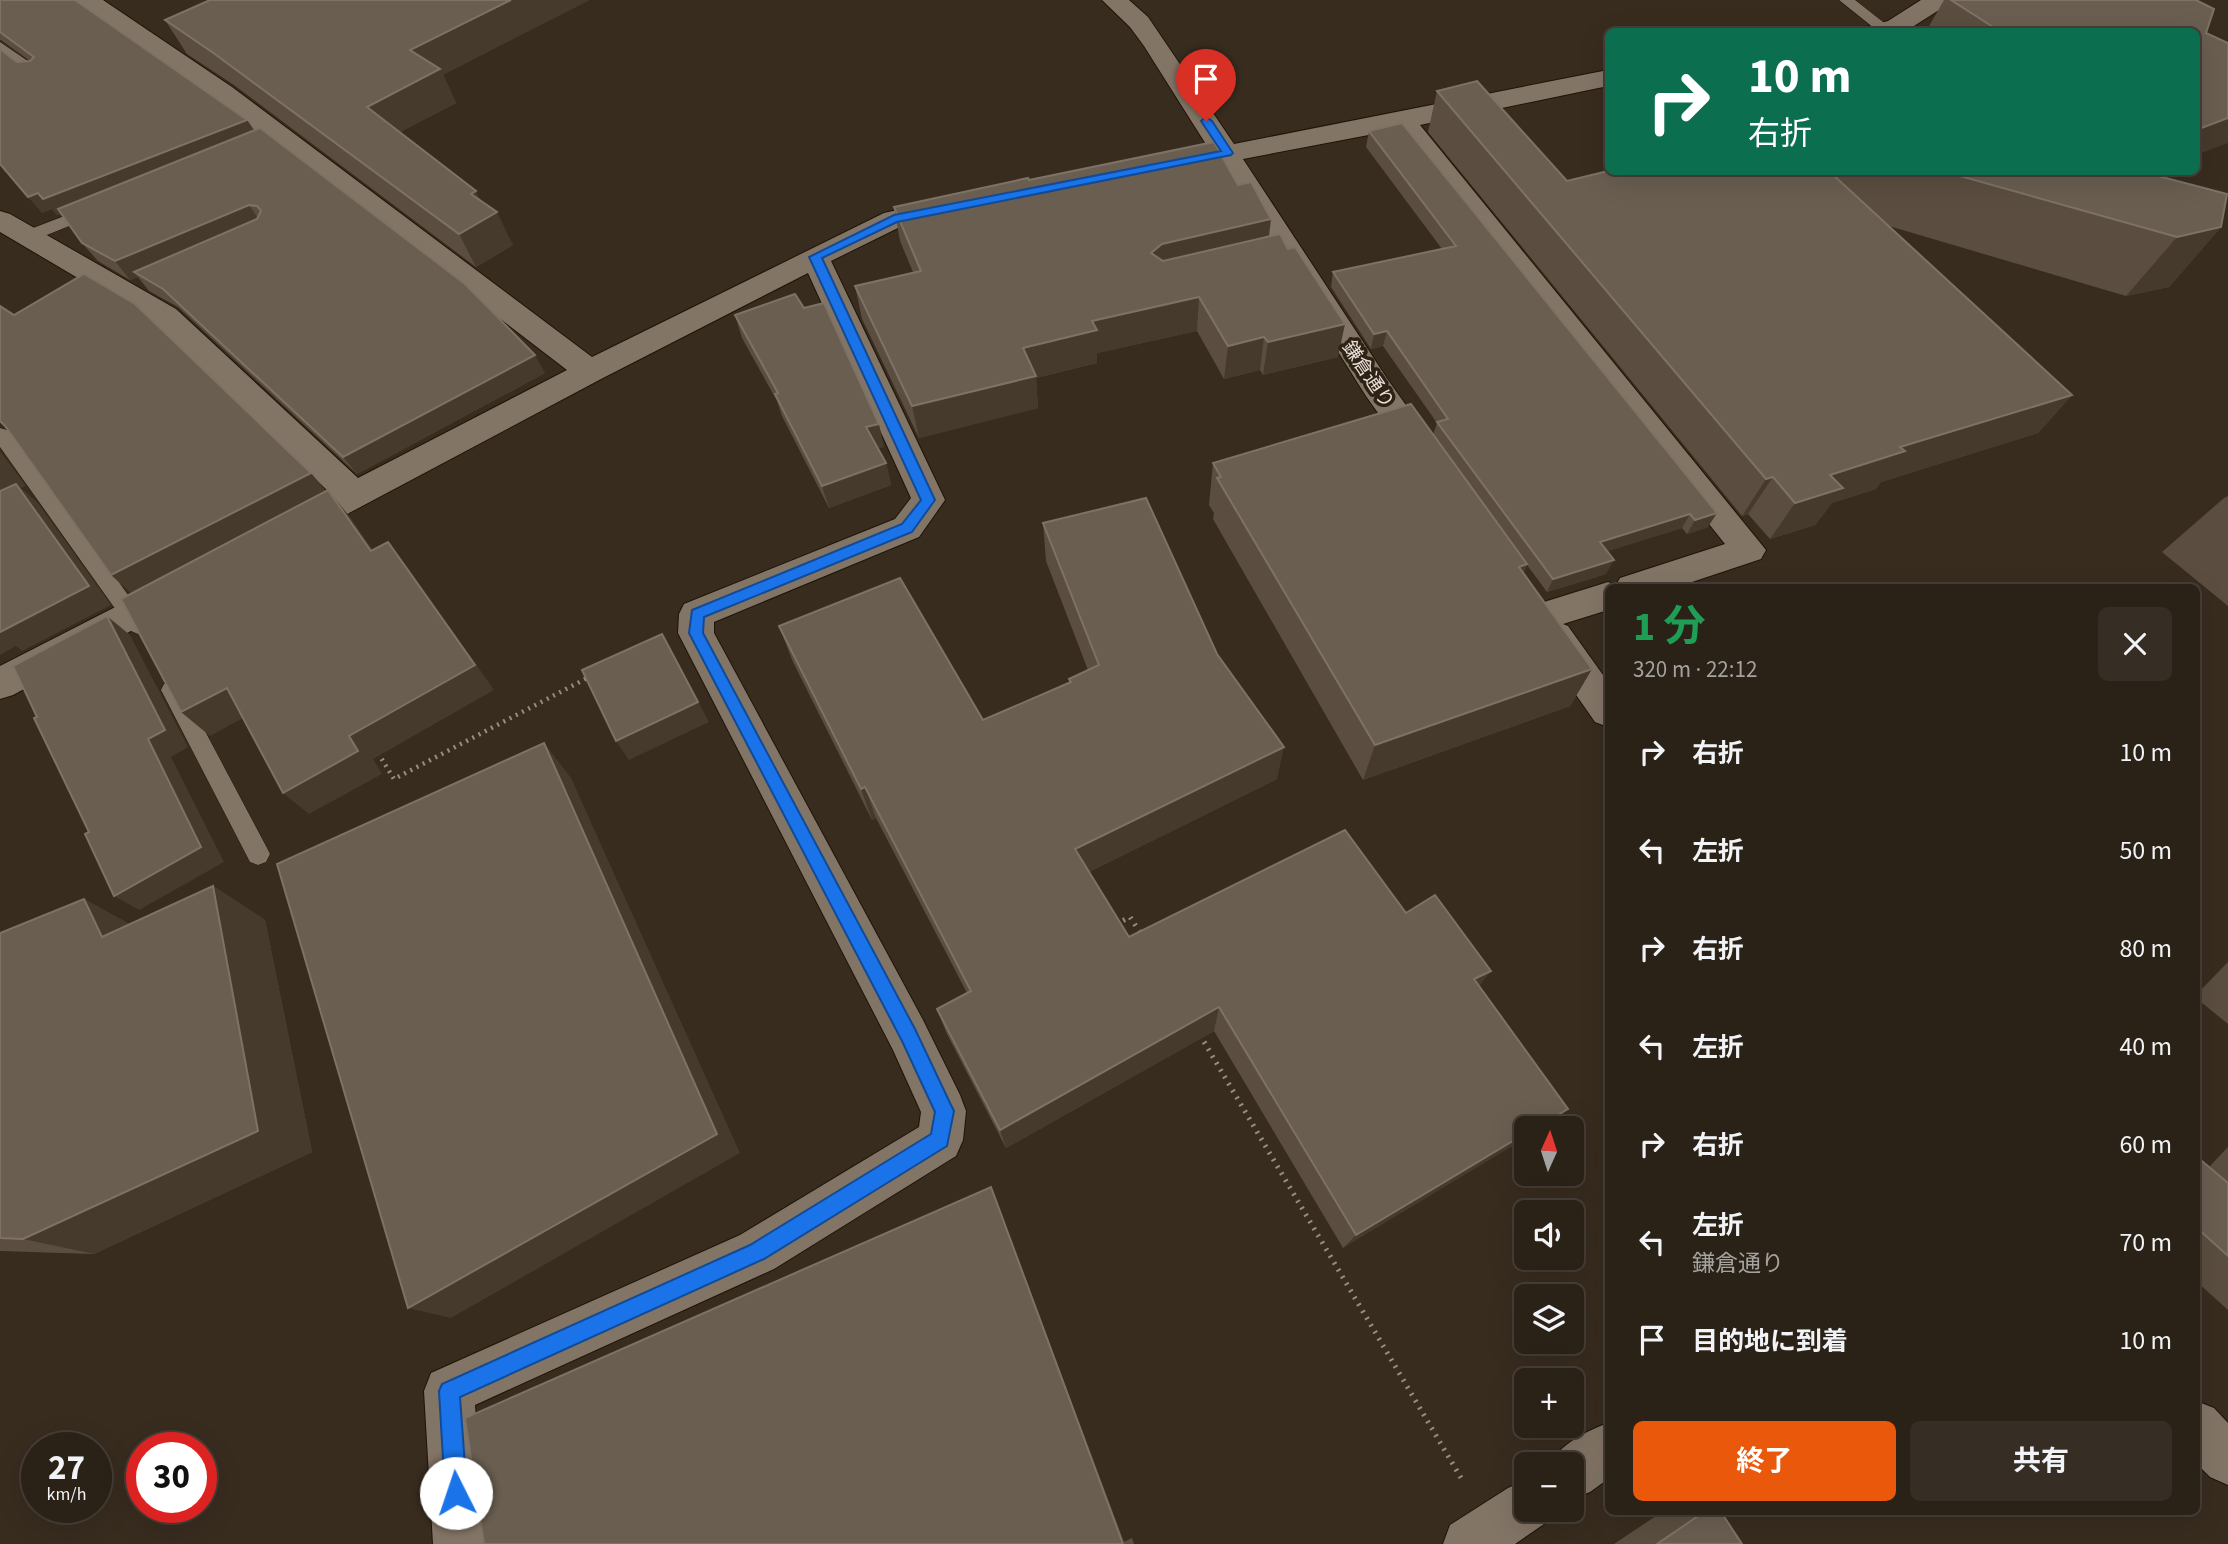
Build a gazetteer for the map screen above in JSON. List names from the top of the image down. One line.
{"streets":{"street":["鎌倉通り"]},"north":"top","page":{"turn":["10 m","右折"],"heading":["1 分","320 m · 22:12"],"list":[{"name":"右折","value":"10 m"},{"name":"左折","value":"50 m"},{"name":"右折","value":"80 m"},{"name":"左折","value":"40 m"},{"name":"右折","value":"60 m"},{"name":"左折","note":"鎌倉通り","value":"70 m"},{"name":"目的地に到着","value":"10 m"}],"map_buttons":["+","−"],"buttons":["終了","共有"],"speed":"27 km/h","limit":"30"}}
